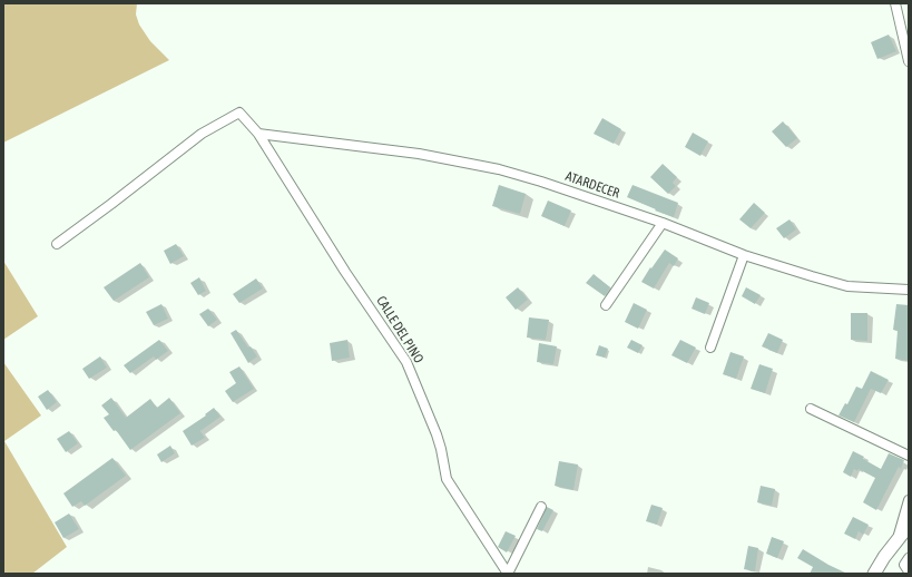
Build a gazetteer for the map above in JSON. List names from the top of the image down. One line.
{"streets":{"street":["ATARDECER","CALLE DEL PINO"]},"crossings":[["ATARDECER","CALLE DEL PINO"]]}
